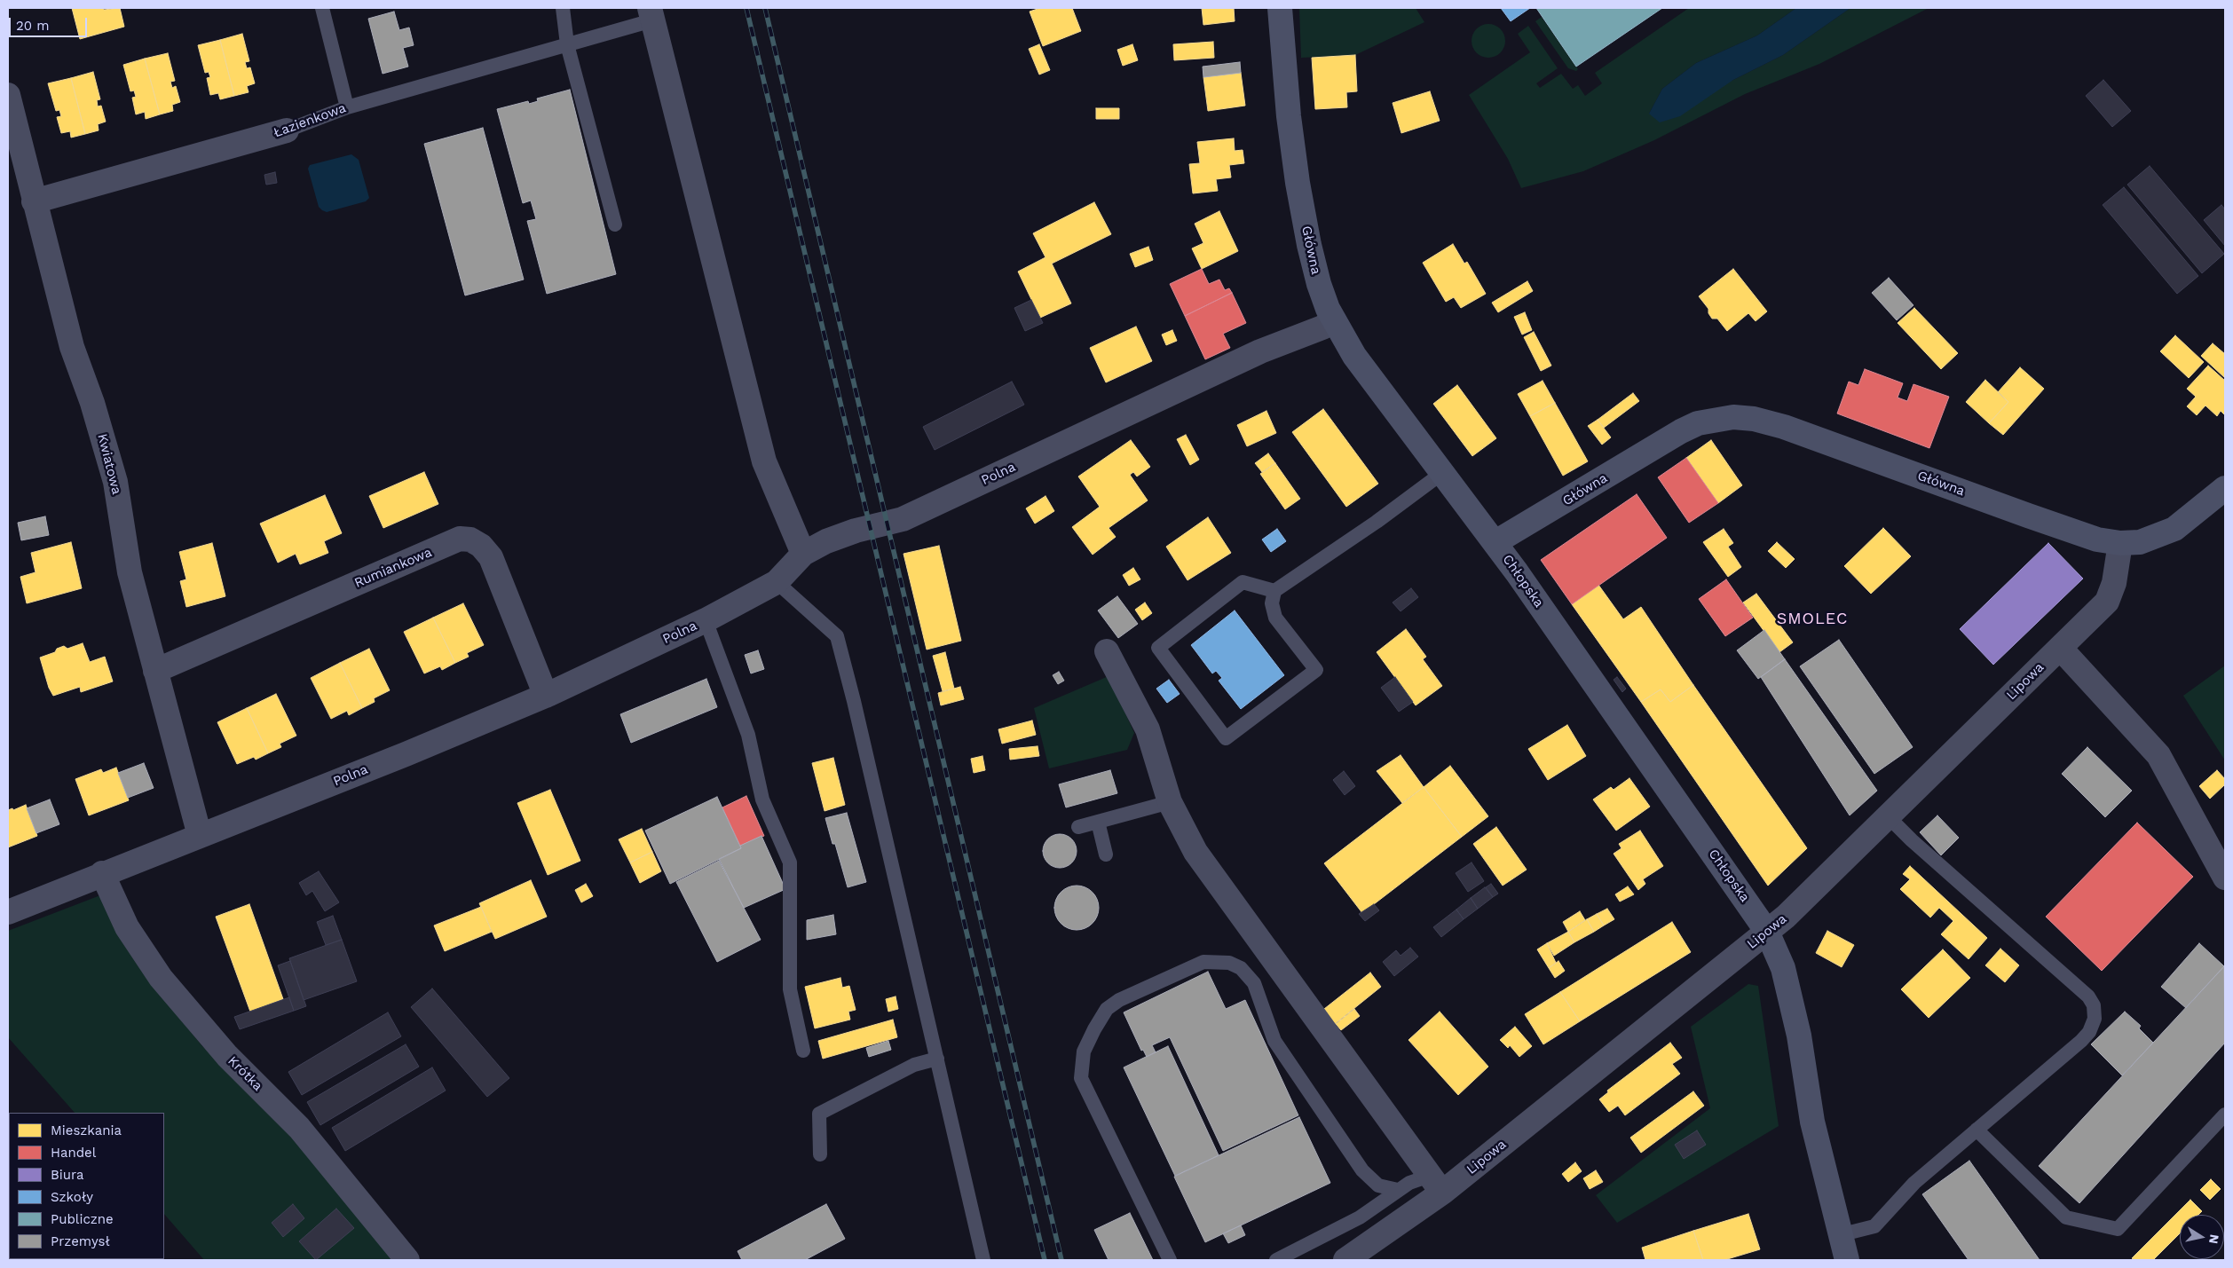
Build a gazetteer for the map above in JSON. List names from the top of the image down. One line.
{"streets":{"street":["Łazienkowa","Główna","Kwiatowa","Polna","Rumiankowa","Chłopska","Lipowa","Krótka"]},"crossings":[["Łazienkowa","Kwiatowa"],["Główna","Polna"],["Główna","Chłopska"],["Główna","Lipowa"],["Kwiatowa","Polna"],["Kwiatowa","Rumiankowa"],["Polna","Rumiankowa"],["Polna","Krótka"],["Chłopska","Lipowa"]],"districts":["SMOLEC"],"legend":["Mieszkania","Handel","Biura","Szkoły","Publiczne","Przemysł"],"scale_bar":"20 m","north":"right"}
